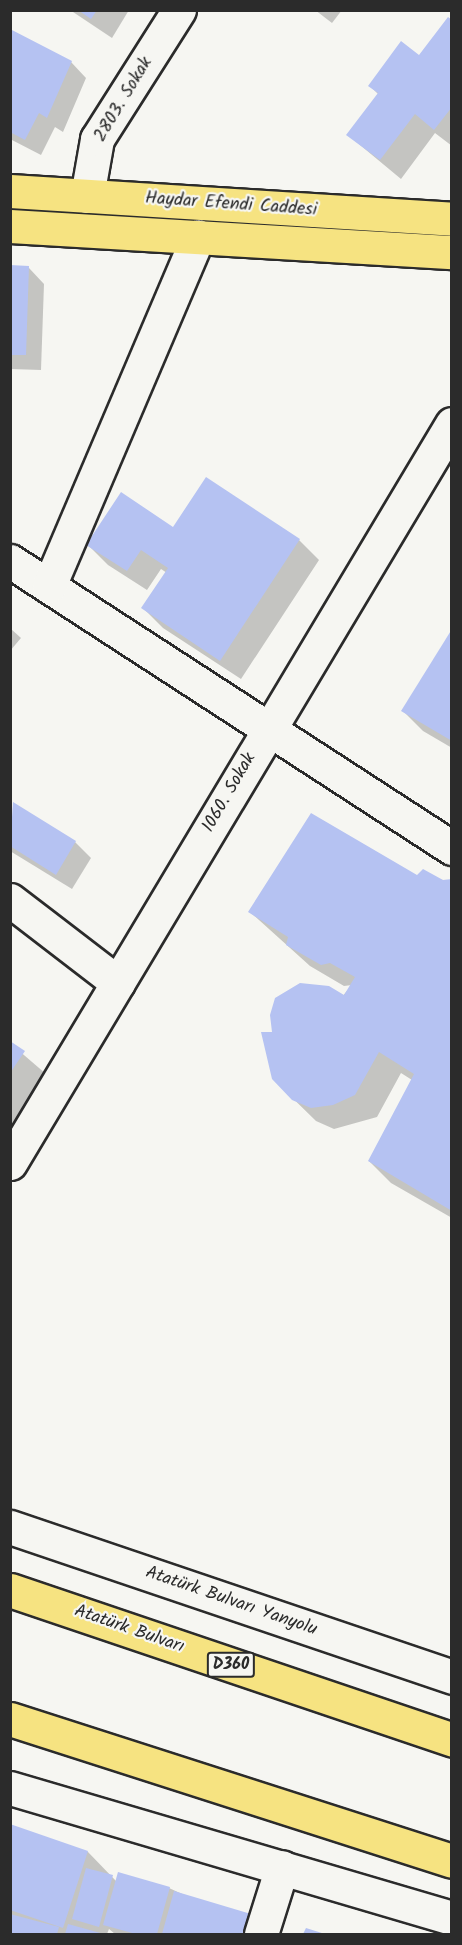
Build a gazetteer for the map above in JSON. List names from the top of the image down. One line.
{"streets":{"main road":["Haydar Efendi Caddesi","Atatürk Bulvarı","D360"],"street":["2803. Sokak","1060. Sokak","Atatürk Bulvarı Yanyolu"]},"crossings":[["2803. Sokak","Haydar Efendi Caddesi"]]}
